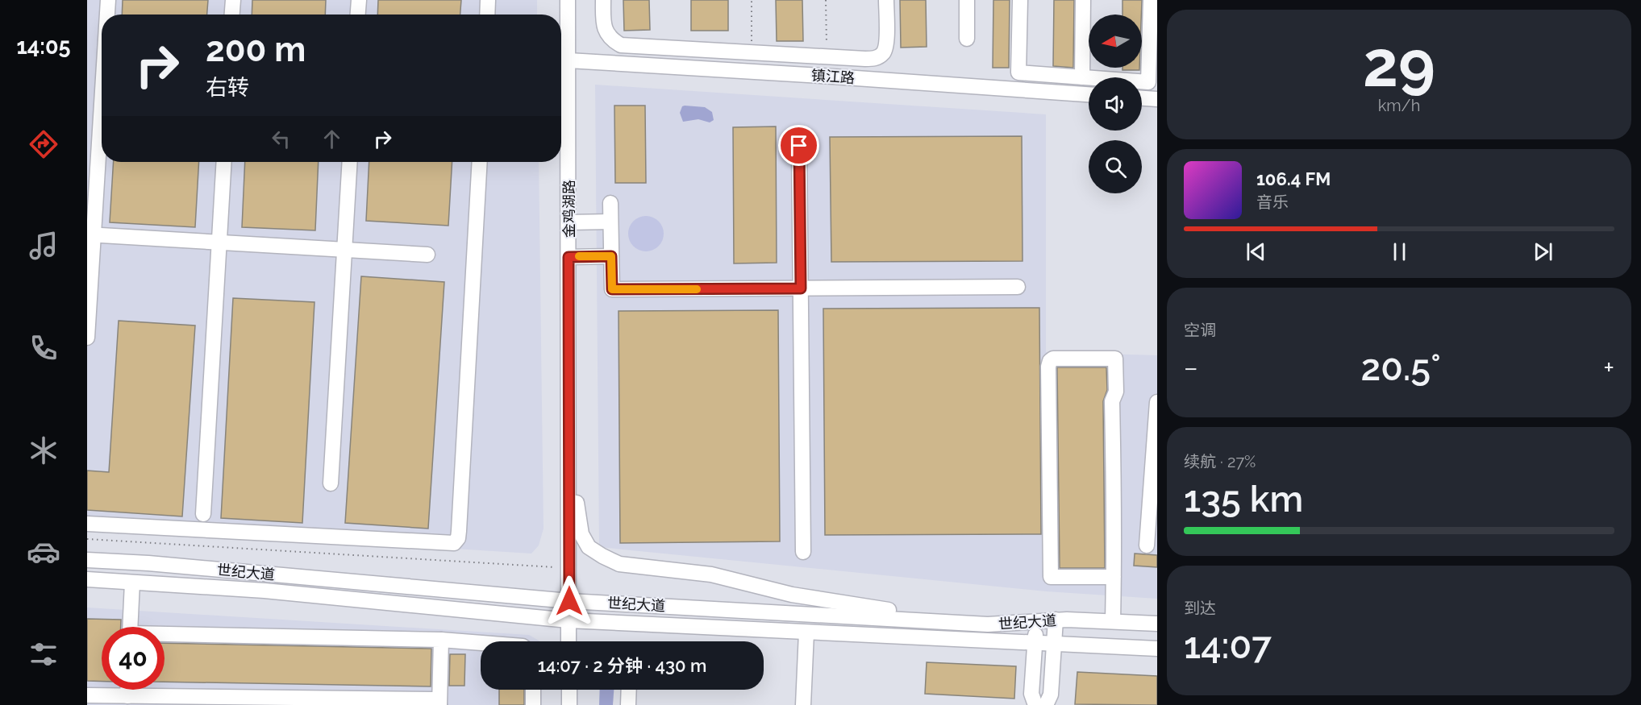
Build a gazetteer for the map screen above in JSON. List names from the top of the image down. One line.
{"streets":{"street":["镇江路","金鸡湖路","世纪大道"]},"crossings":[["镇江路","金鸡湖路"],["金鸡湖路","世纪大道"]],"north":"left","page":{"tabs":"14:05","tile":[["29","km/h"],"空调",["续航 · 27%","135 km"],["到达","14:07"]],"turn":["200 m","右转"],"song":["106.4 FM","音乐"],"heat":["−","20.5°","+"],"limit":"40","trip":"14:07 · 2 分钟 · 430 m"}}
